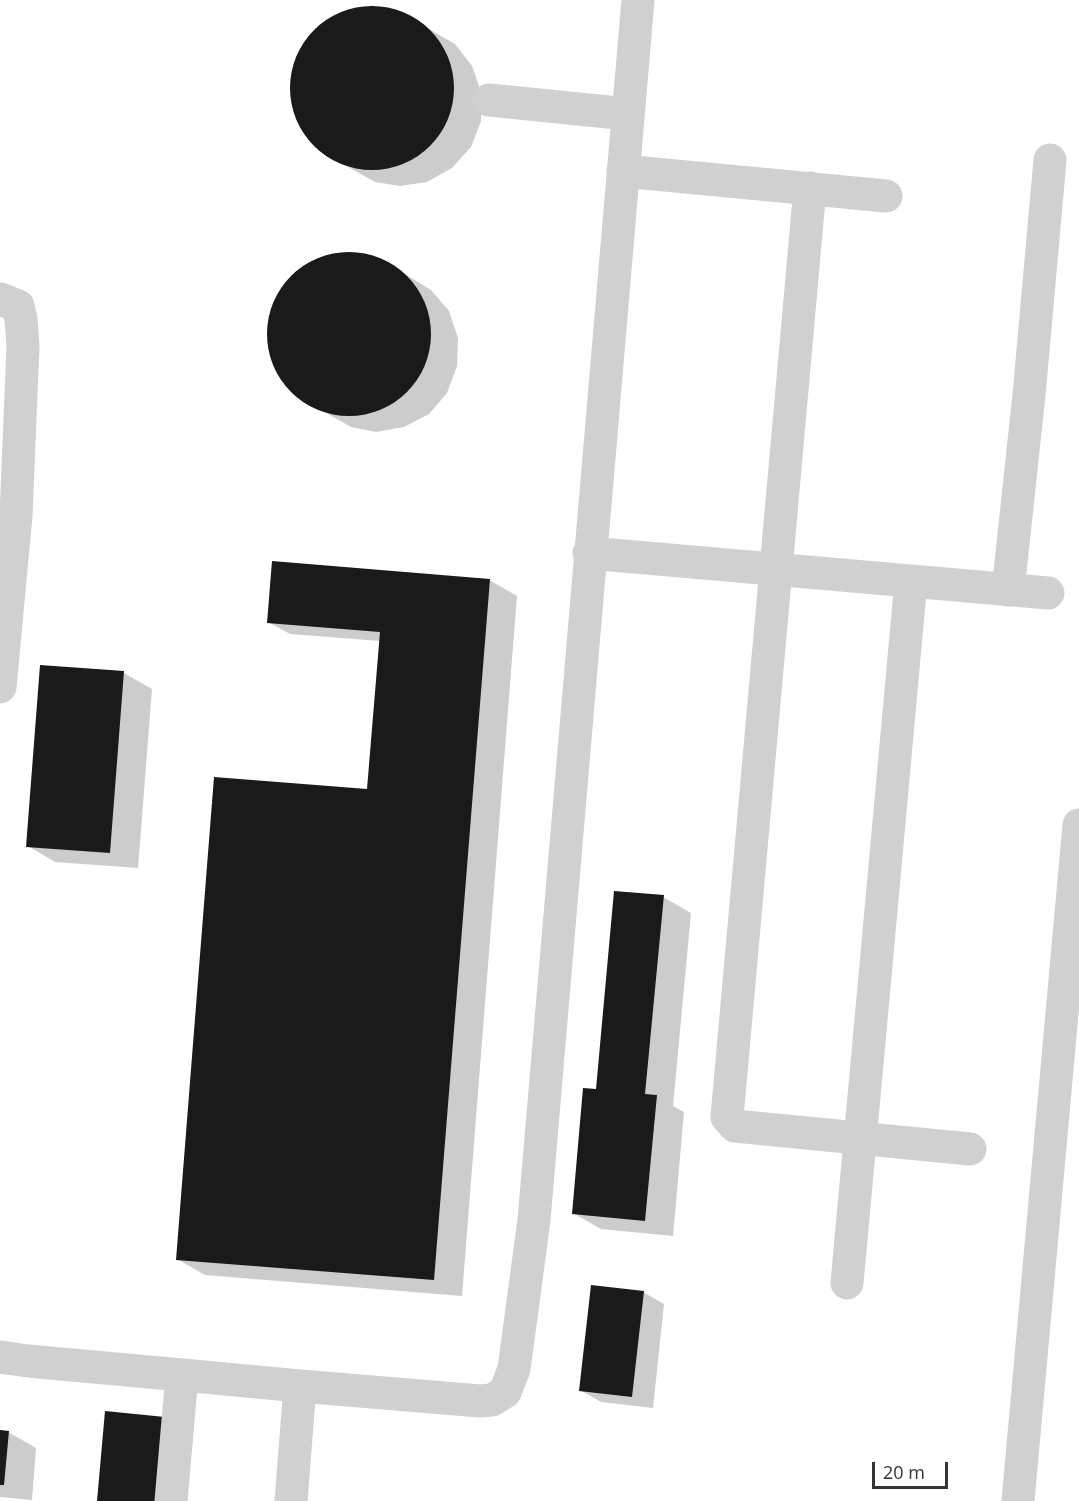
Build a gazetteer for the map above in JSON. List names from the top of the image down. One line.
{"scale_bar":"20 m"}
